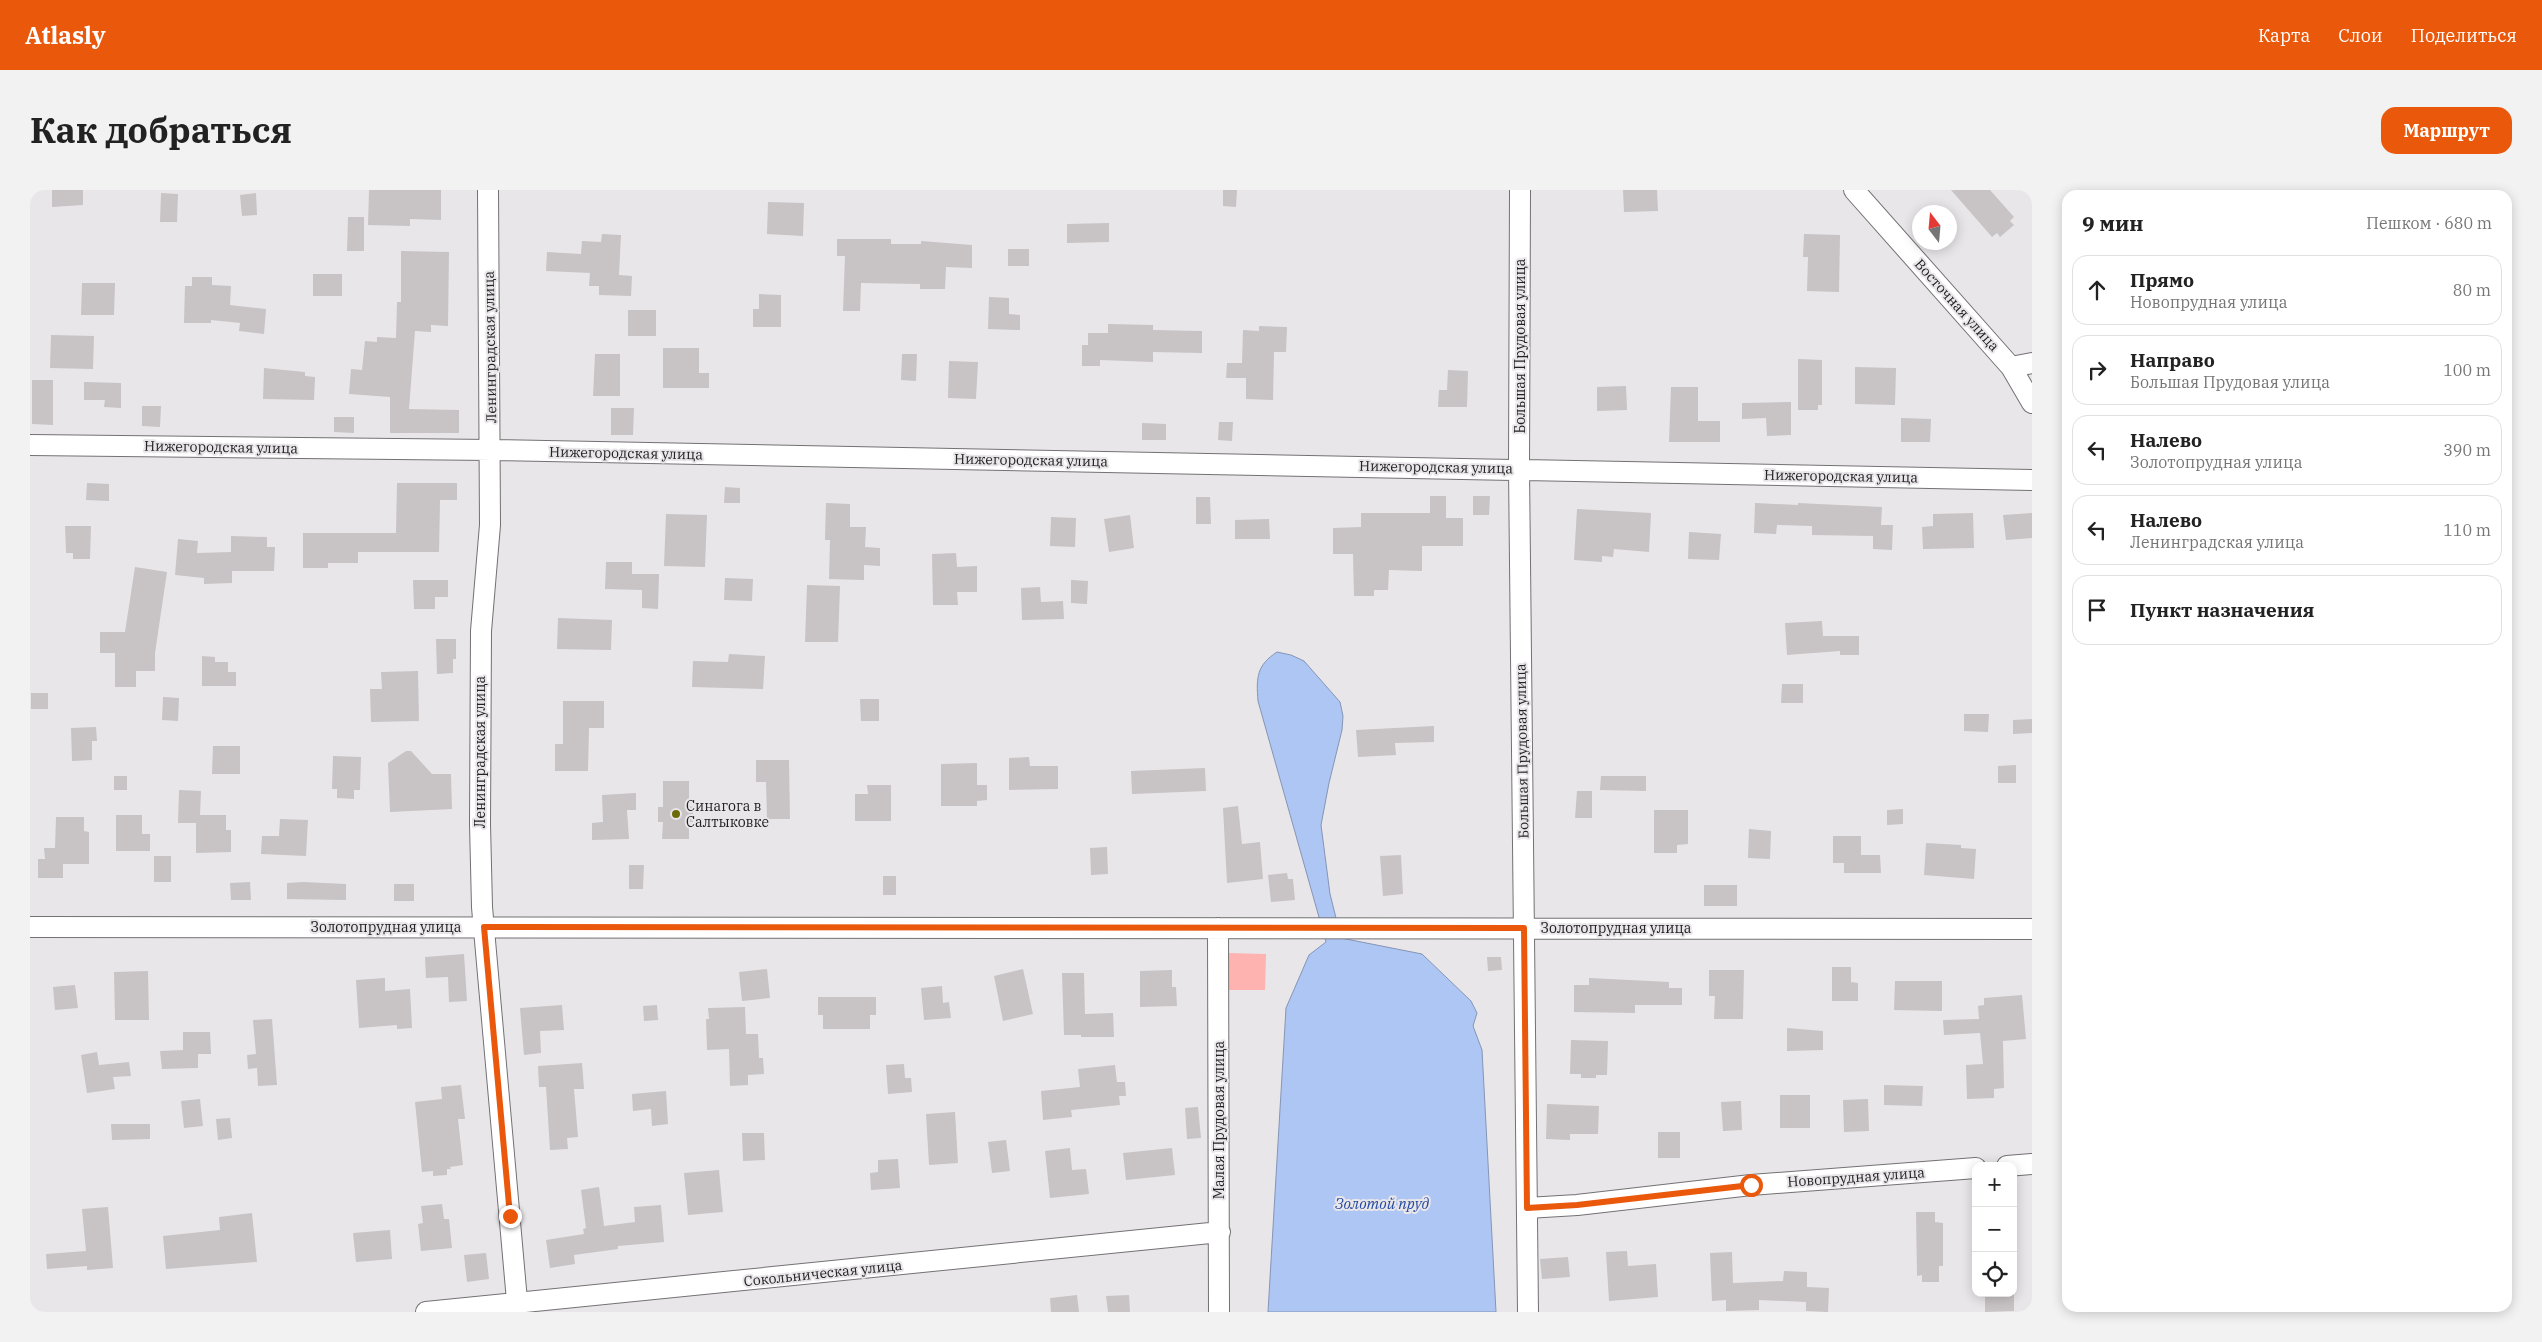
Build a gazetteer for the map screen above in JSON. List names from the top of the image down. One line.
{"streets":{"street":["Восточная улица","Большая Прудовая улица","Ленинградская улица","Нижегородская улица","Золотопрудная улица","Малая Прудовая улица","Новопрудная улица","Сокольническая улица"]},"crossings":[["Большая Прудовая улица","Нижегородская улица"],["Большая Прудовая улица","Золотопрудная улица"],["Большая Прудовая улица","Новопрудная улица"],["Ленинградская улица","Нижегородская улица"],["Ленинградская улица","Золотопрудная улица"],["Ленинградская улица","Сокольническая улица"],["Золотопрудная улица","Малая Прудовая улица"],["Малая Прудовая улица","Сокольническая улица"]],"water":["Золотой пруд"],"places":["Синагога в Салтыковке"],"north":"top","page":{"header":"Atlasly","nav":["Карта","Слои","Поделиться"],"title":"Как добраться","buttons":"Маршрут","heading":["9 мин","Пешком · 680 m"],"list":[["Прямо","Новопрудная улица","80 m"],["Направо","Большая Прудовая улица","100 m"],["Налево","Золотопрудная улица","390 m"],["Налево","Ленинградская улица","110 m"],"Пункт назначения"],"map_buttons":["+","−"]}}
